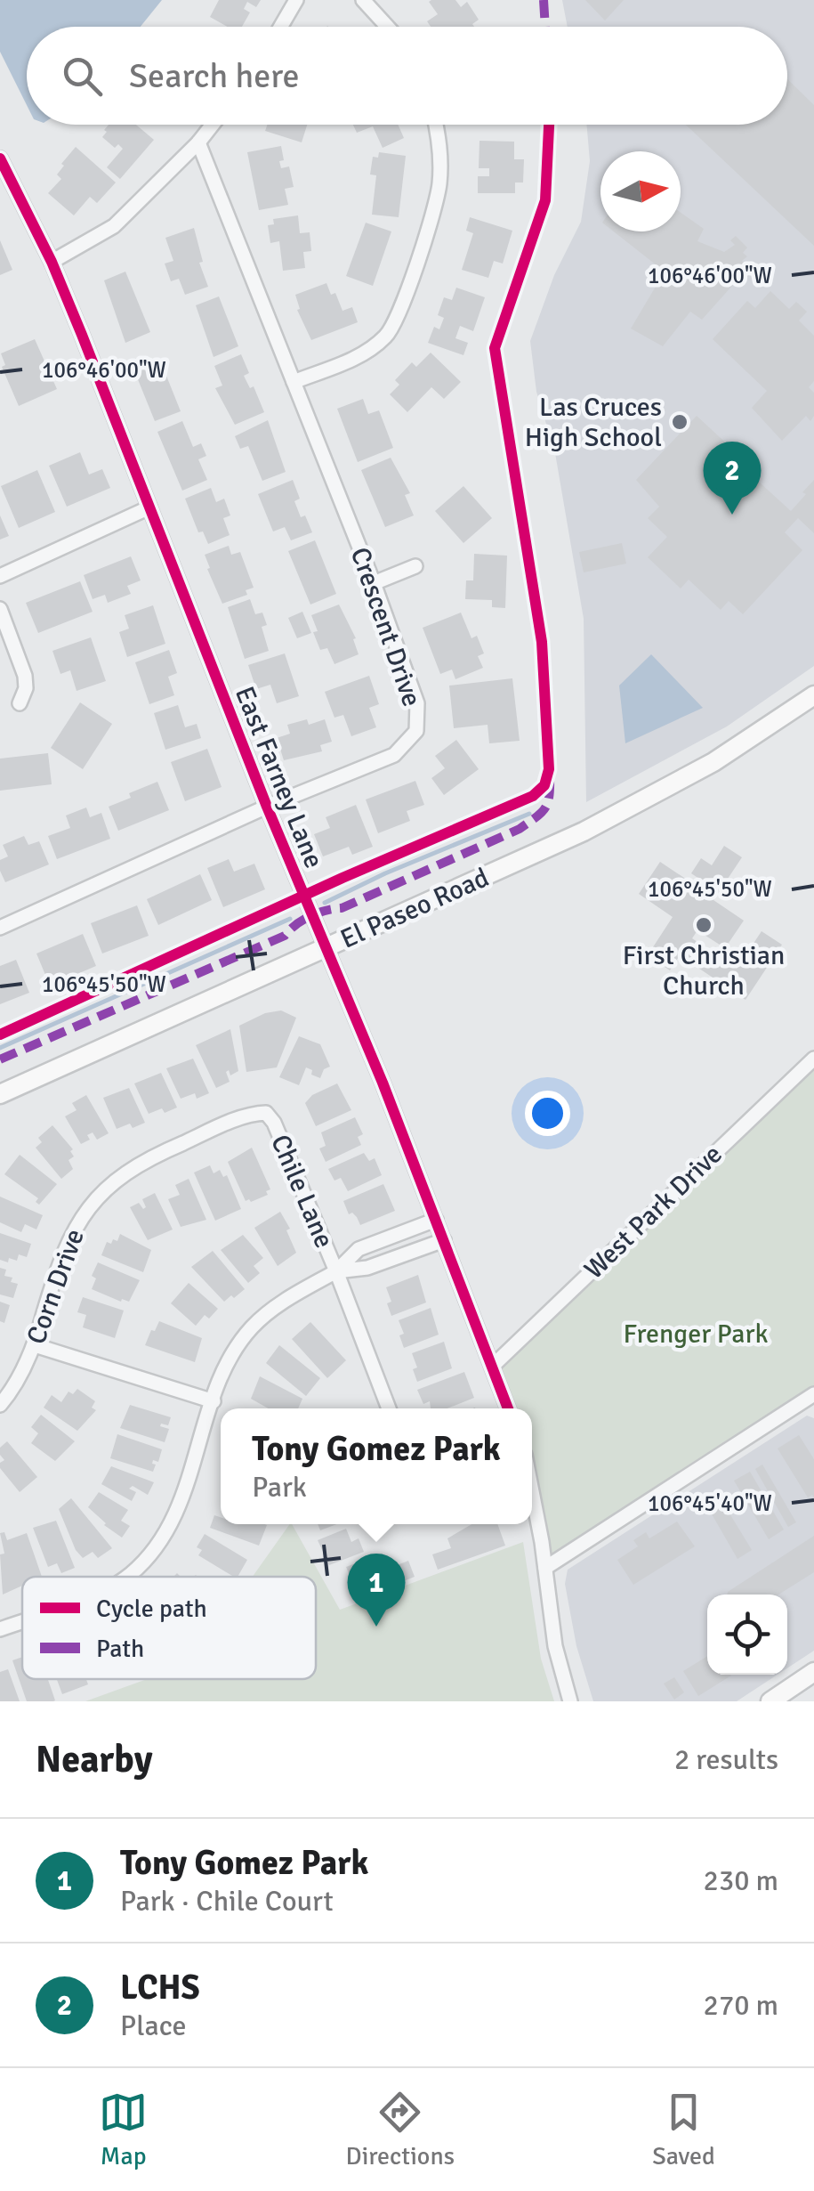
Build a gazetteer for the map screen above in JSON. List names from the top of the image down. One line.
{"streets":{"main road":["El Paseo Road"],"street":["Crescent Drive","East Farney Lane","Chile Lane","West Park Drive","Corn Drive"]},"crossings":[["Crescent Drive","East Farney Lane"],["East Farney Lane","El Paseo Road"],["East Farney Lane","West Park Drive"],["Chile Lane","Corn Drive"]],"parks":["Frenger Park"],"places":["Las Cruces High School","First Christian Church"],"legend":["Cycle path","Path"],"north":"right","page":{"search":"Search here","pins":["2","1"],"popup":["Tony Gomez Park","Park"],"heading":["Nearby","2 results"],"list":[{"mark":"1","name":"Tony Gomez Park","note":"Park · Chile Court","value":"230 m"},{"mark":"2","name":"LCHS","note":"Place","value":"270 m"}],"nav":["Map","Directions","Saved"]},"coordinates":["106°46'00\"W","106°45'50\"W","106°45'40\"W"]}
